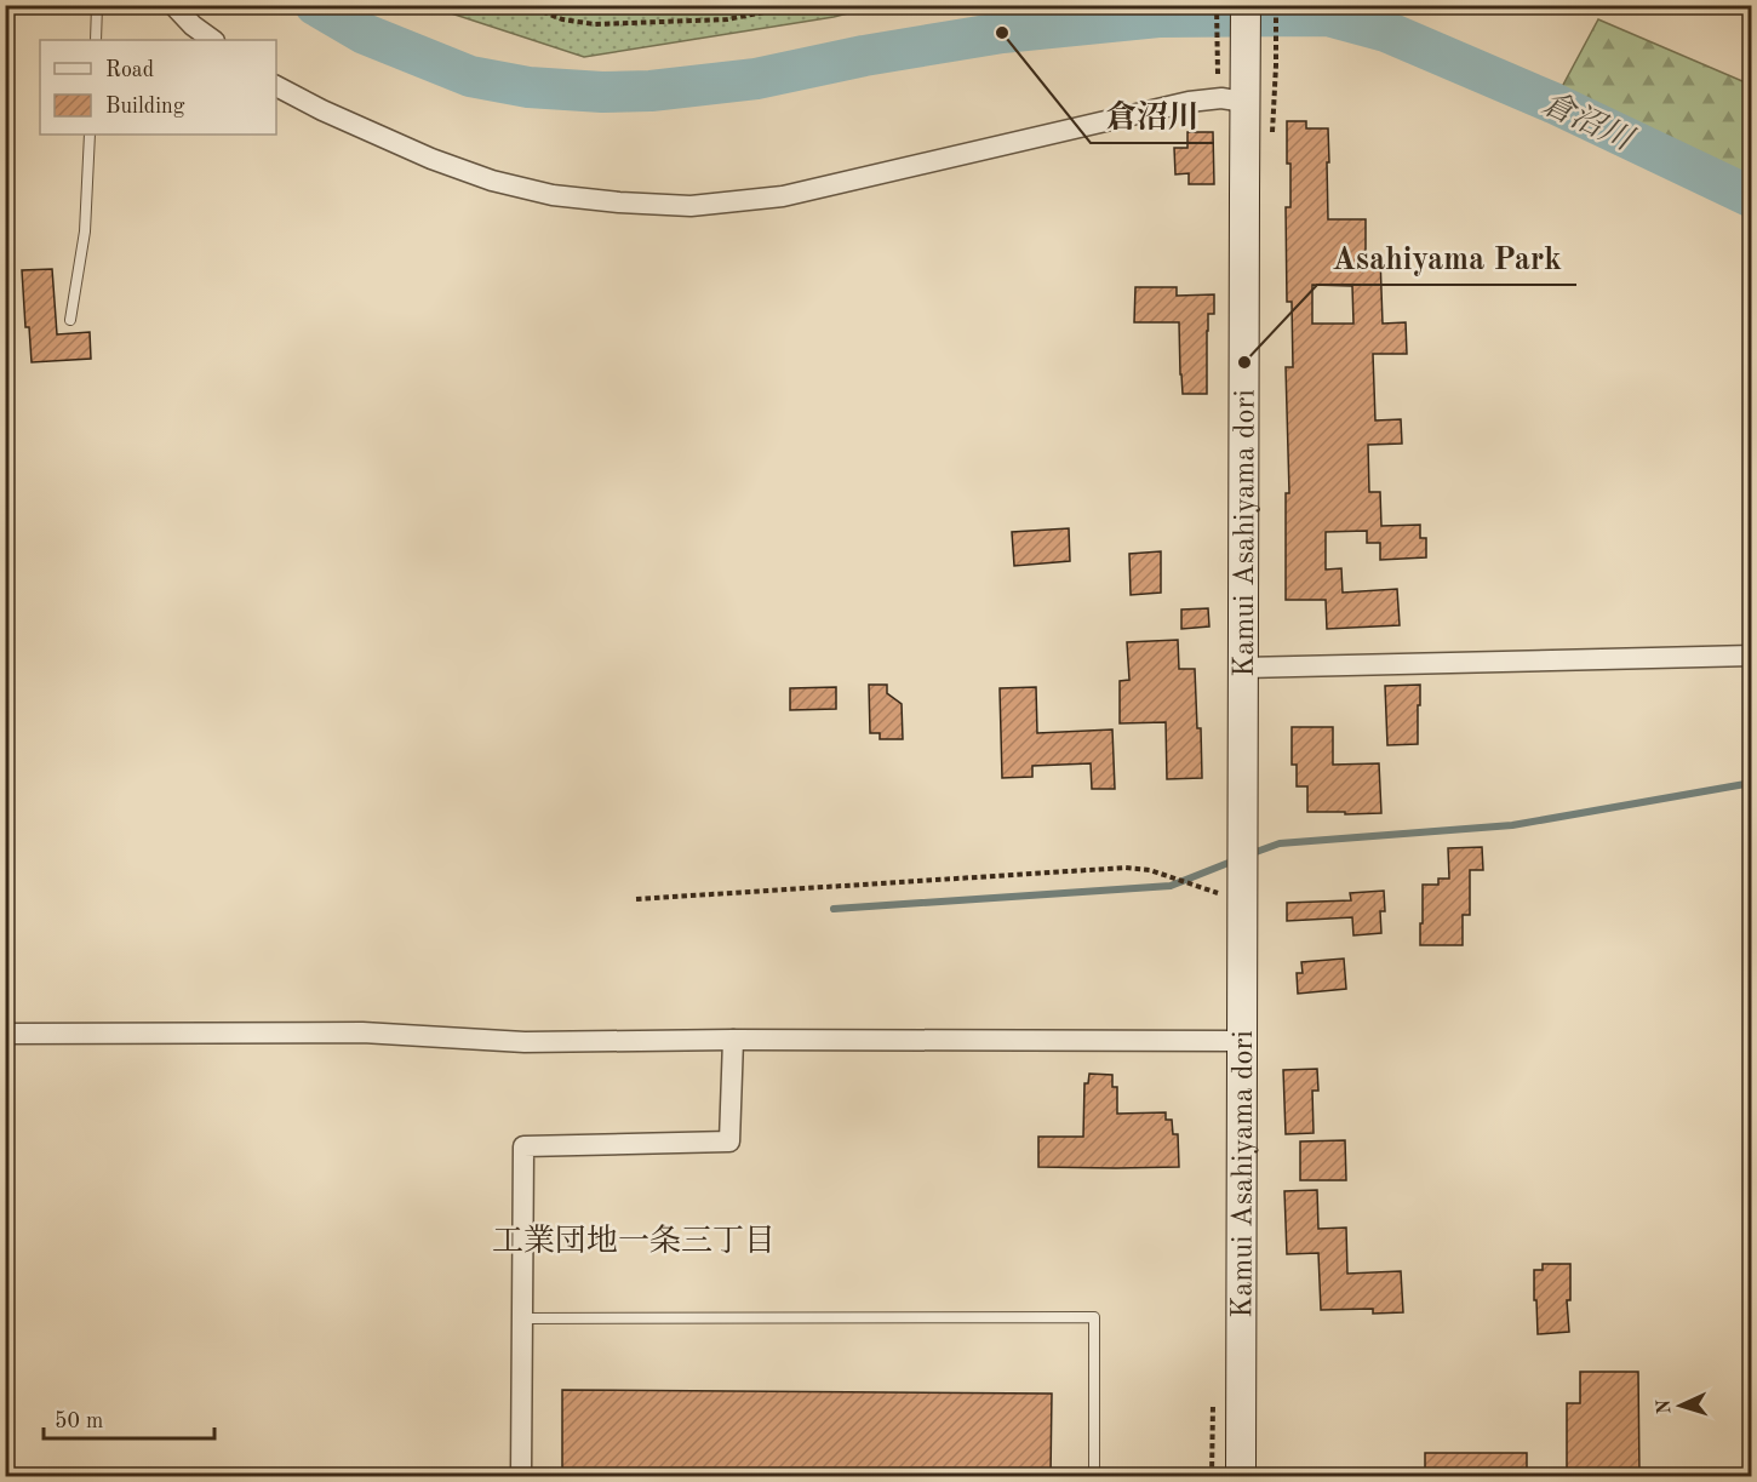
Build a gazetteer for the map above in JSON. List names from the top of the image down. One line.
{"streets":{"main road":["Kamui Asahiyama dori"]},"districts":["工業団地一条三丁目"],"water":["倉沼川"],"places":["倉沼川","Asahiyama Park"],"legend":["Road","Building"],"scale_bar":"50 m","north":"left"}
